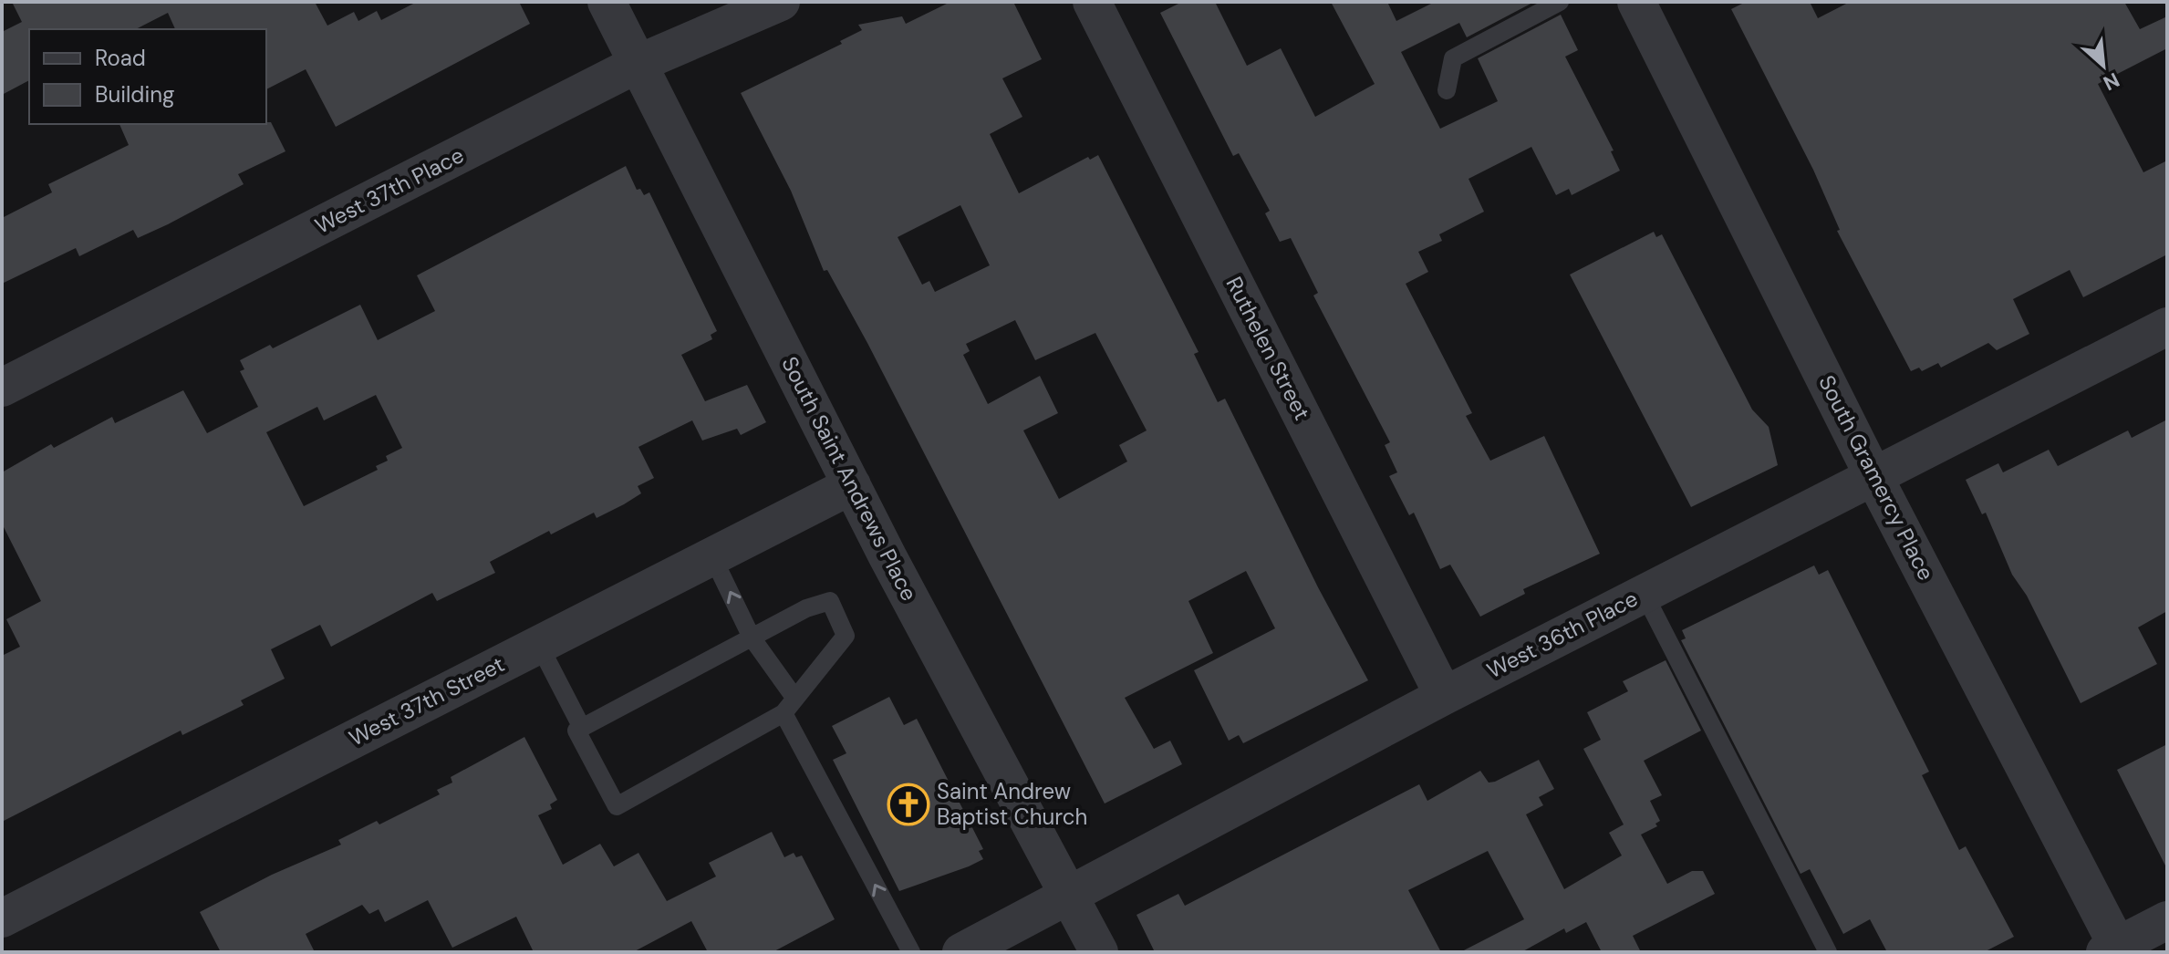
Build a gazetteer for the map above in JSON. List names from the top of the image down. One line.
{"streets":{"street":["West 37th Place","Ruthelen Street","South Gramercy Place","South Saint Andrews Place","West 36th Place","West 37th Street"]},"crossings":[["West 37th Place","South Saint Andrews Place"],["Ruthelen Street","West 36th Place"],["South Gramercy Place","West 36th Place"],["South Saint Andrews Place","West 36th Place"],["South Saint Andrews Place","West 37th Street"]],"places":{"church":["Saint Andrew Baptist Church"]},"legend":["Road","Building"],"north":"bottom right"}
